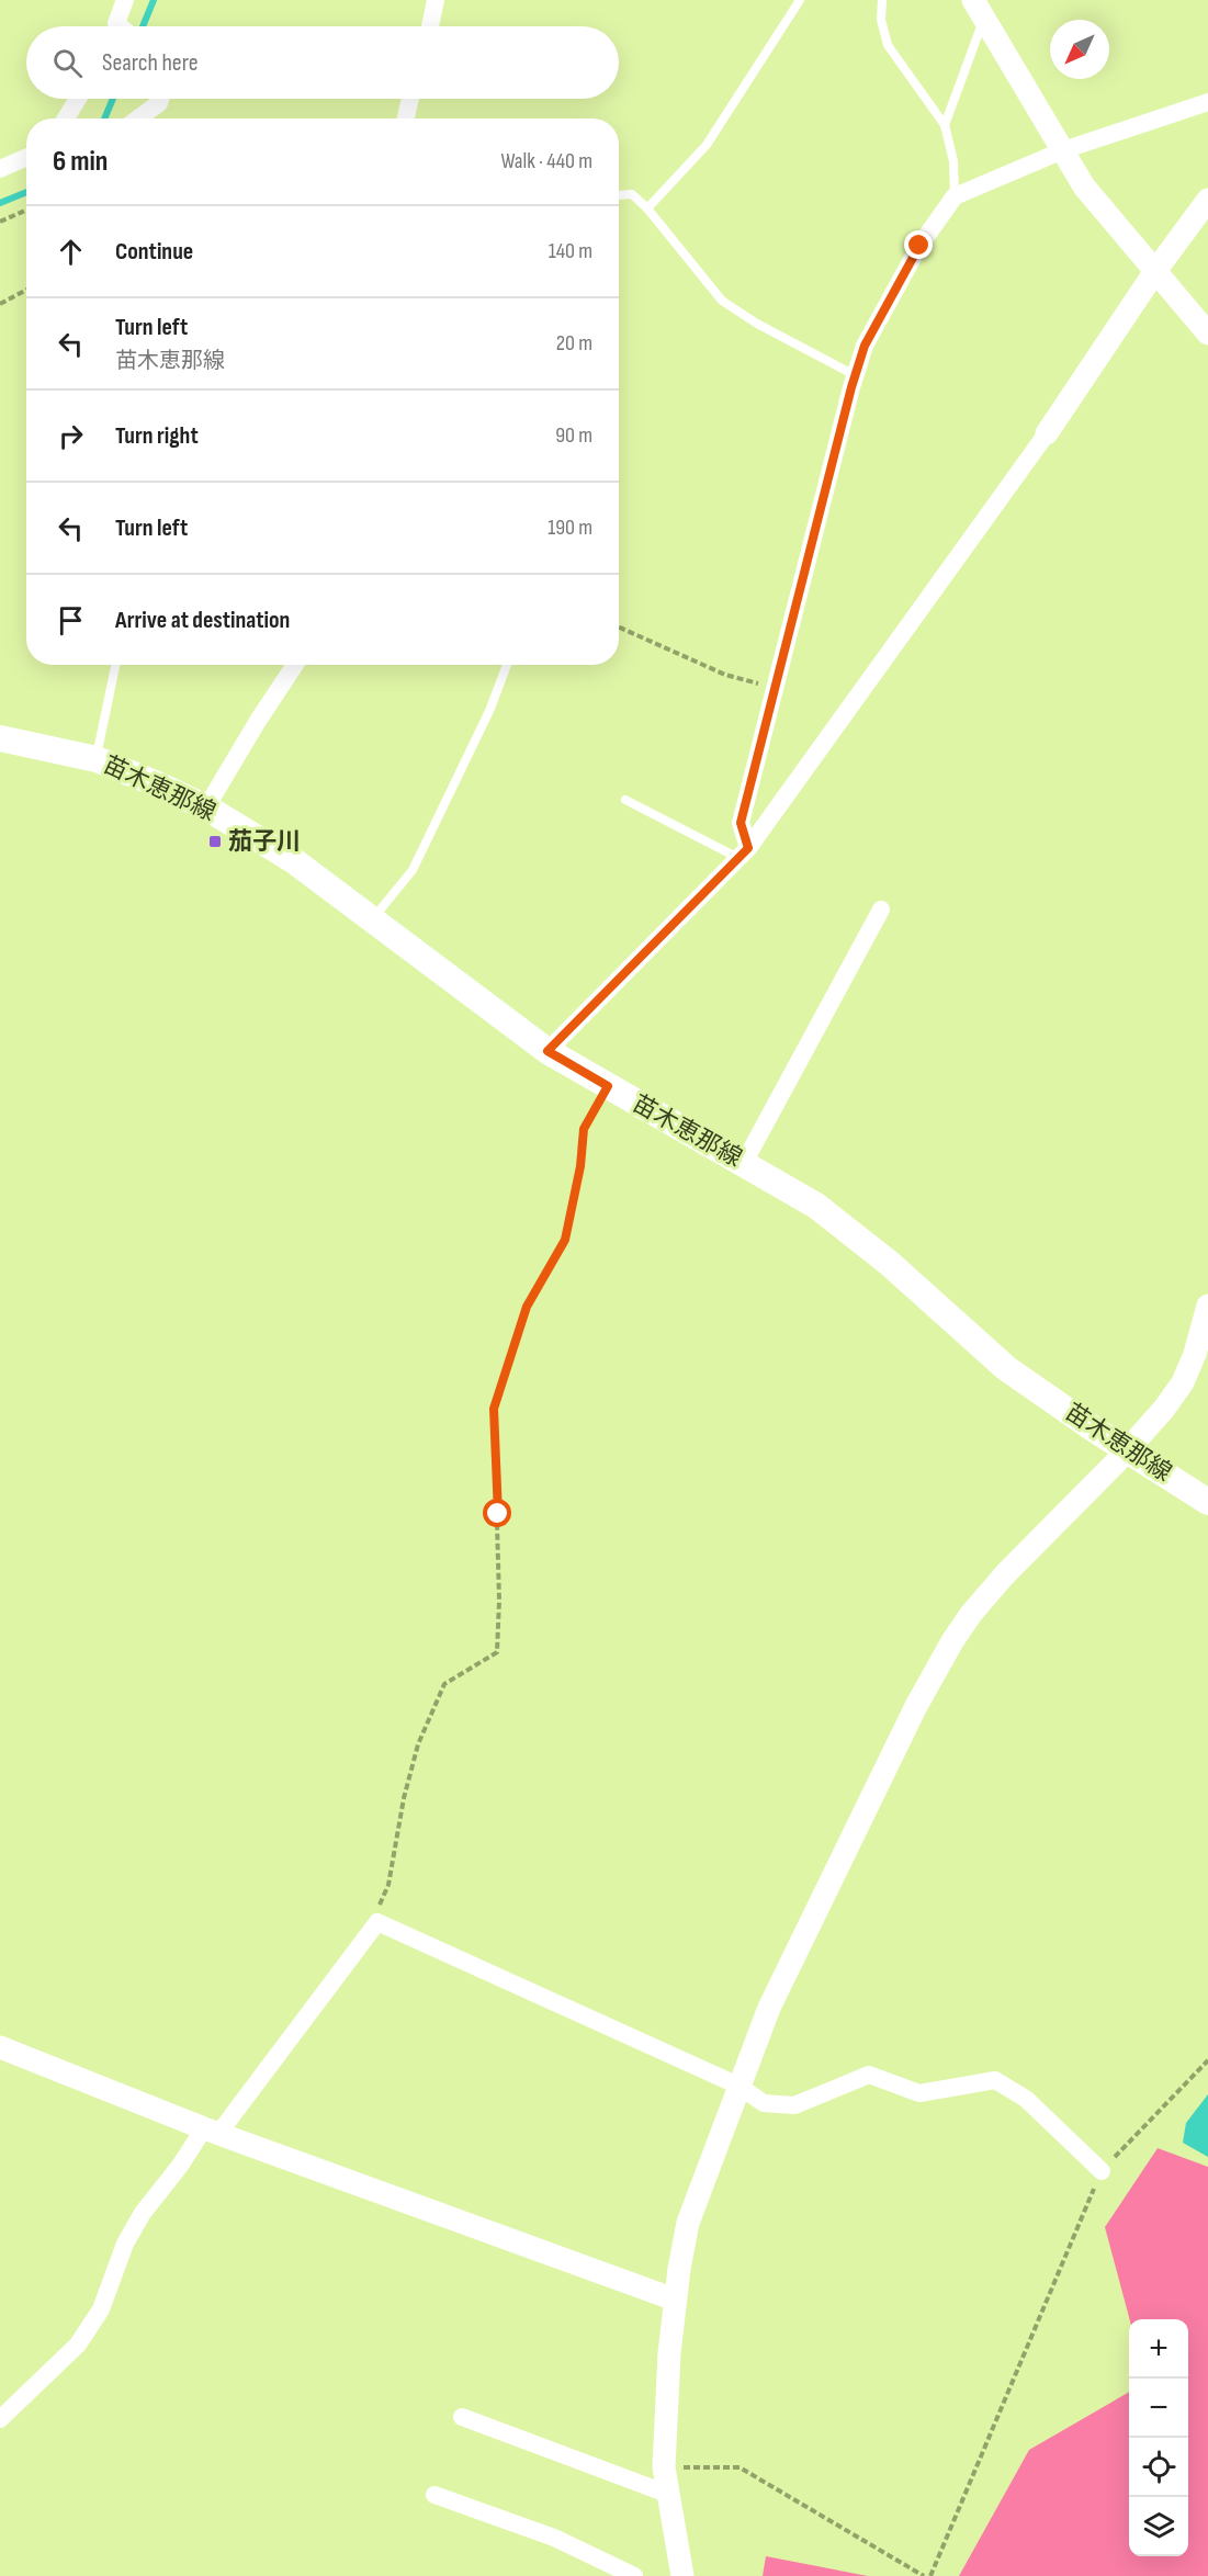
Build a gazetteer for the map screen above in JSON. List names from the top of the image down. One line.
{"streets":{"main road":["苗木恵那線"]},"places":{"transit":["茄子川"]},"north":"bottom left","page":{"search":"Search here","heading":["6 min","Walk · 440 m"],"list":[["Continue","140 m"],["Turn left","苗木恵那線","20 m"],["Turn right","90 m"],["Turn left","190 m"],"Arrive at destination"],"map_buttons":["+","−"]}}
